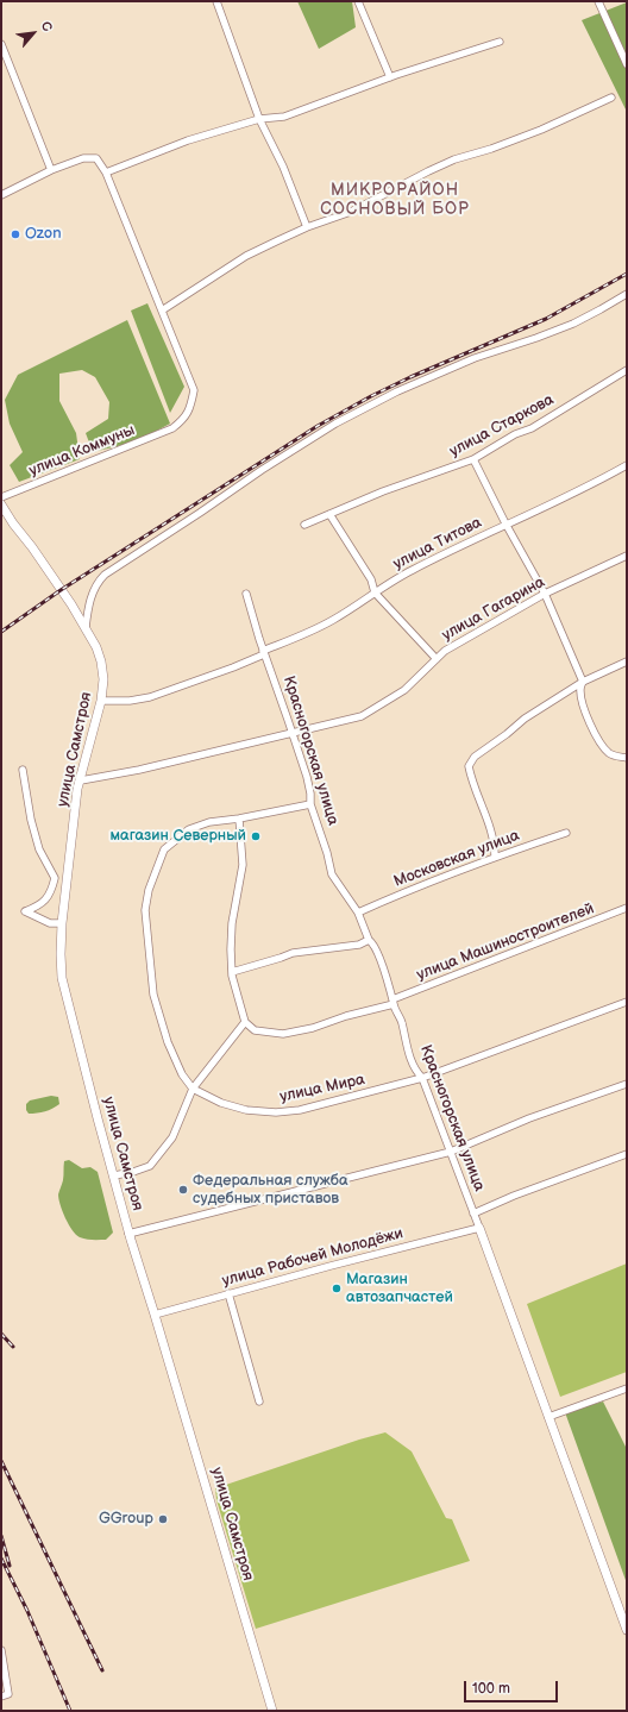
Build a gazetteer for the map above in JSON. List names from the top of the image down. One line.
{"streets":{"street":["улица Старкова","улица Коммуны","улица Титова","улица Гагарина","улица Самстроя","Красногорская улица","Московская улица","улица Машиностроителей","улица Мира","улица Рабочей Молодёжи"]},"crossings":[["улица Титова","улица Самстроя"],["улица Титова","Красногорская улица"],["улица Гагарина","улица Самстроя"],["улица Гагарина","Красногорская улица"],["улица Самстроя","улица Рабочей Молодёжи"],["Красногорская улица","Московская улица"],["Красногорская улица","улица Машиностроителей"],["Красногорская улица","улица Мира"],["Красногорская улица","улица Рабочей Молодёжи"]],"districts":["МИКРОРАЙОН СОСНОВЫЙ БОР"],"places":["Ozon","магазин Северный","Федеральная служба судебных приставов","Магазин автозапчастей","GGroup"],"scale_bar":"100 m","north":"top right"}
